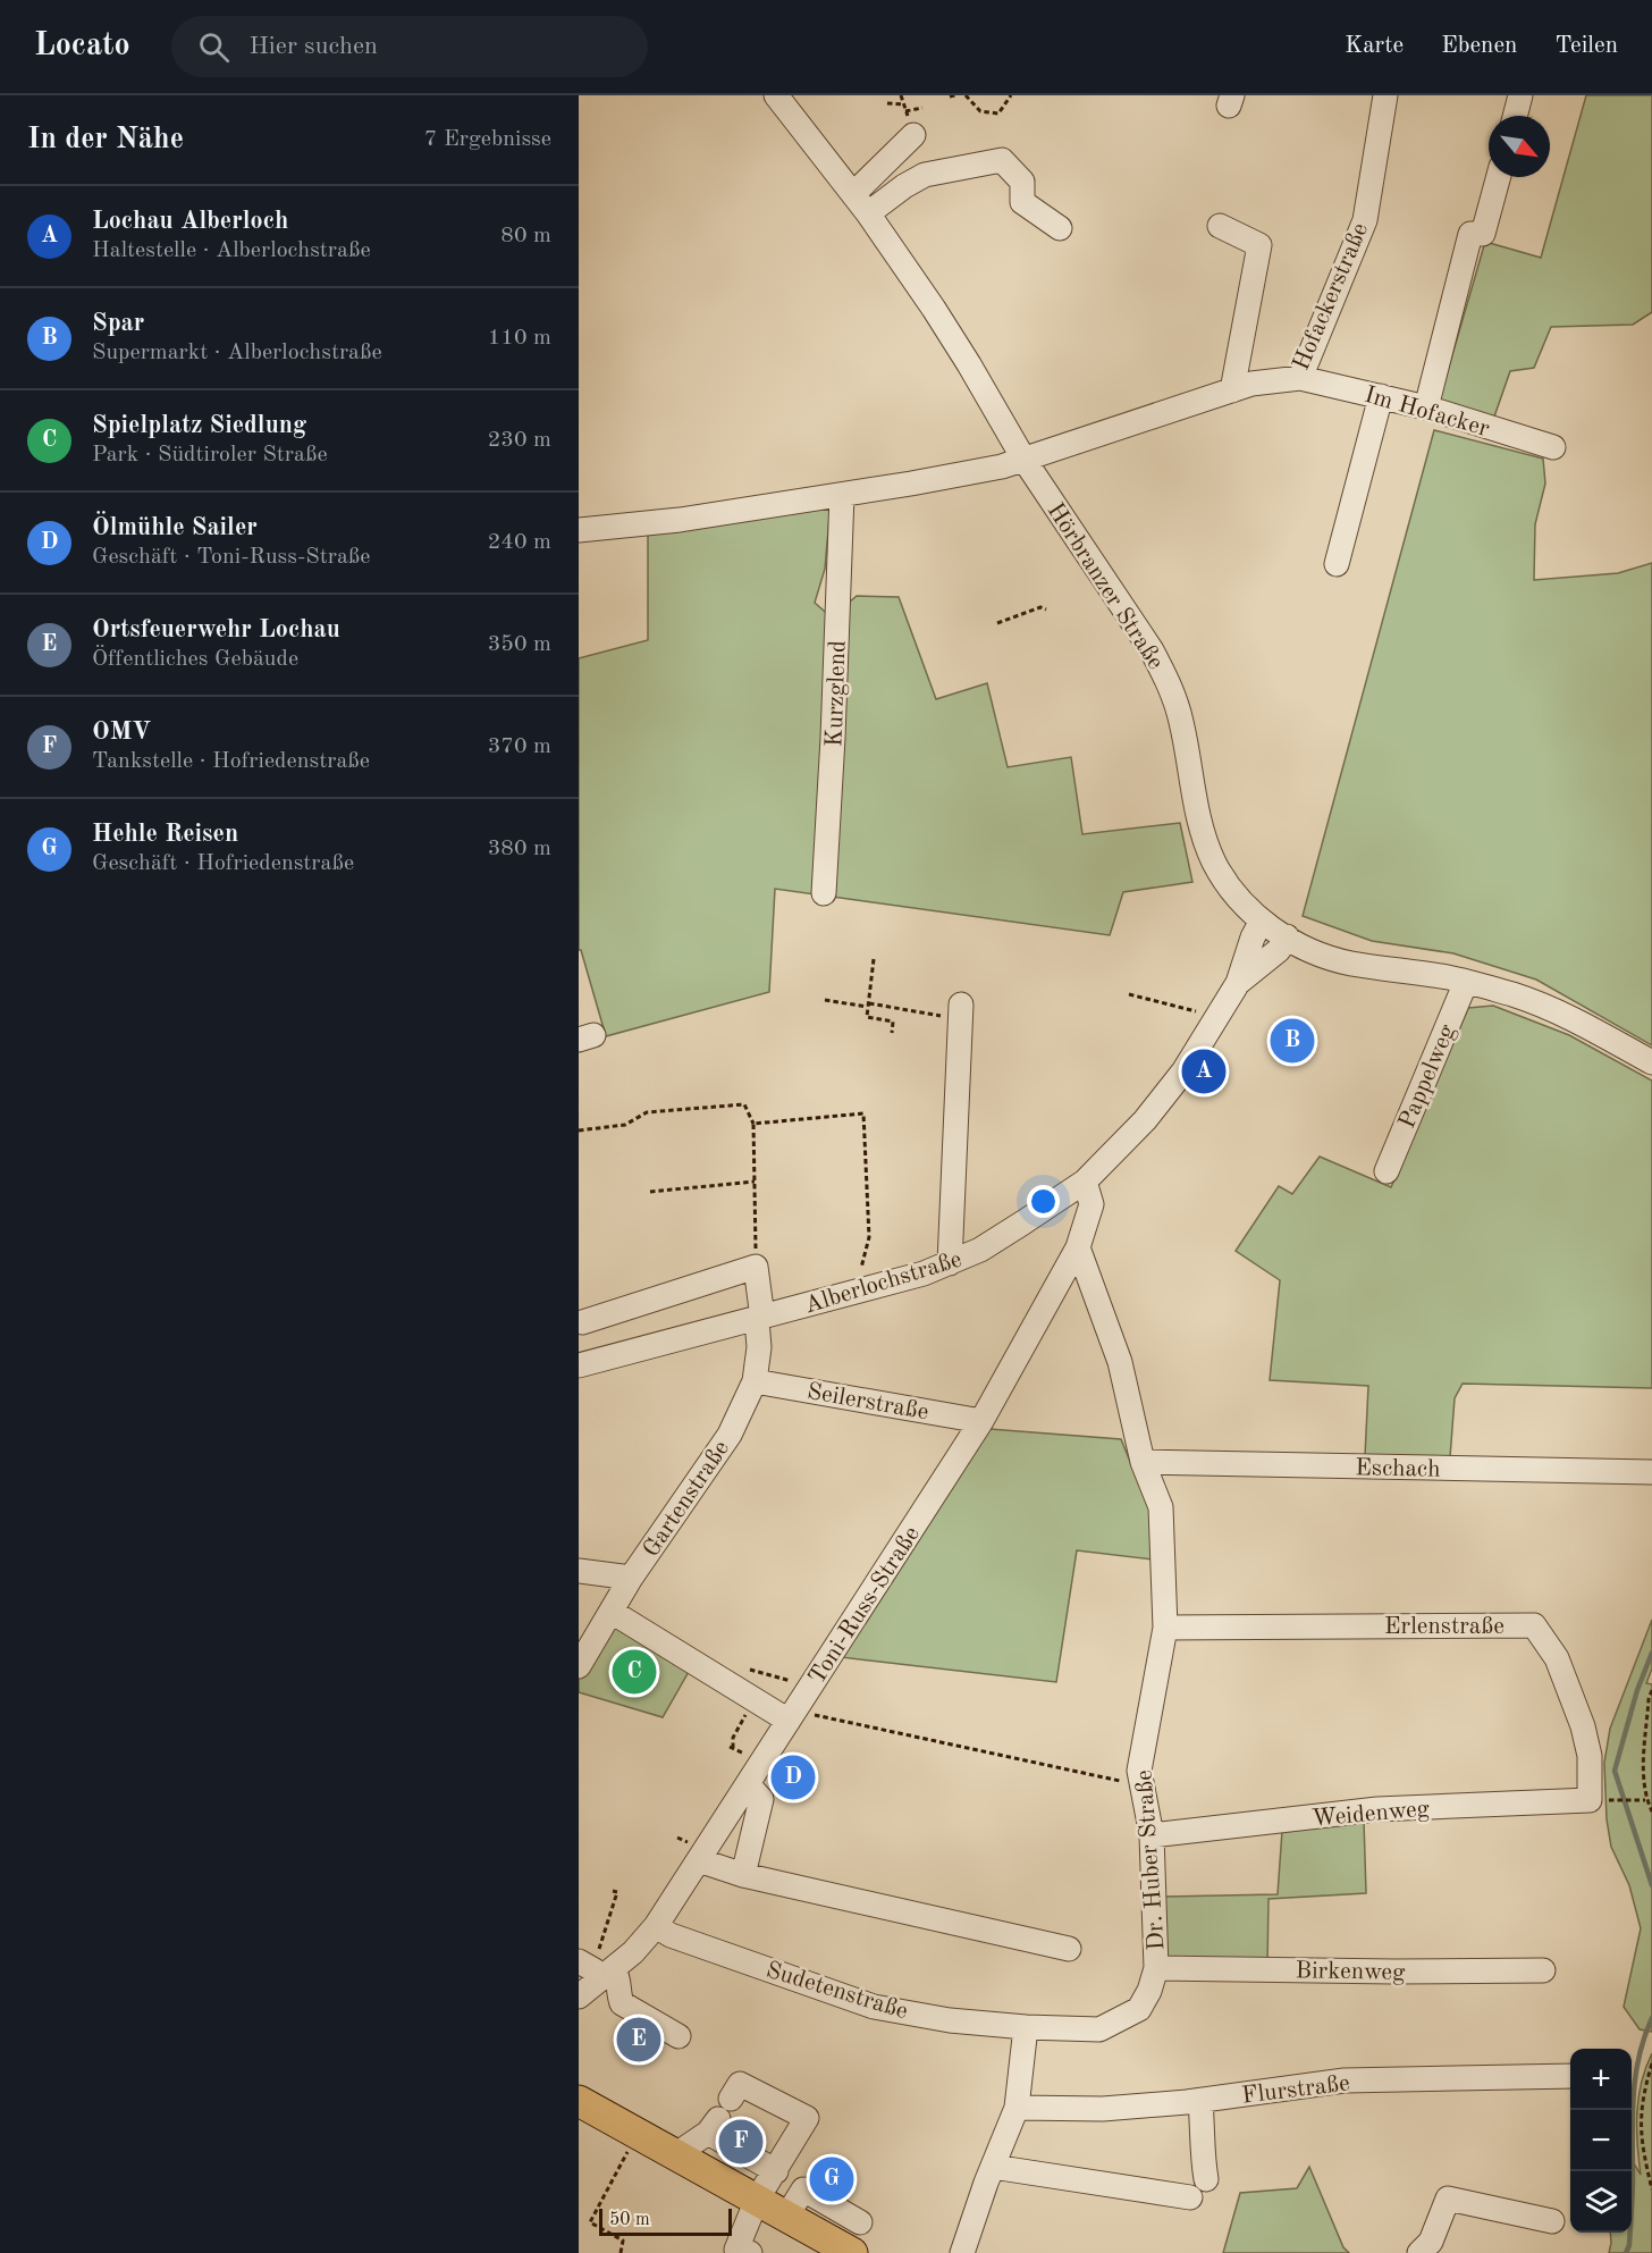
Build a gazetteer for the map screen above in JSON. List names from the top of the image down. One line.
{"streets":{"street":["Hofackerstraße","Im Hofacker","Hörbranzer Straße","Kurzglend","Pappelweg","Alberlochstraße","Seilerstraße","Eschach","Gartenstraße","Toni-Russ-Straße","Erlenstraße","Weidenweg","Dr. Huber Straße","Birkenweg","Sudetenstraße","Flurstraße"]},"crossings":[["Hofackerstraße","Im Hofacker"],["Hofackerstraße","Hörbranzer Straße"],["Hörbranzer Straße","Pappelweg"],["Hörbranzer Straße","Alberlochstraße"],["Alberlochstraße","Gartenstraße"],["Alberlochstraße","Toni-Russ-Straße"],["Seilerstraße","Gartenstraße"],["Seilerstraße","Toni-Russ-Straße"],["Eschach","Dr. Huber Straße"],["Toni-Russ-Straße","Dr. Huber Straße"],["Toni-Russ-Straße","Sudetenstraße"],["Erlenstraße","Weidenweg"],["Erlenstraße","Dr. Huber Straße"],["Weidenweg","Dr. Huber Straße"],["Dr. Huber Straße","Birkenweg"],["Dr. Huber Straße","Sudetenstraße"]],"scale_bar":"50 m","north":"bottom right","page":{"header":"Locato","search":"Hier suchen","nav":["Karte","Ebenen","Teilen"],"heading":["In der Nähe","7 Ergebnisse"],"list":[{"mark":"A","name":"Lochau Alberloch","note":"Haltestelle · Alberlochstraße","value":"80 m"},{"mark":"B","name":"Spar","note":"Supermarkt · Alberlochstraße","value":"110 m"},{"mark":"C","name":"Spielplatz Siedlung","note":"Park · Südtiroler Straße","value":"230 m"},{"mark":"D","name":"Ölmühle Sailer","note":"Geschäft · Toni-Russ-Straße","value":"240 m"},{"mark":"E","name":"Ortsfeuerwehr Lochau","note":"Öffentliches Gebäude","value":"350 m"},{"mark":"F","name":"OMV","note":"Tankstelle · Hofriedenstraße","value":"370 m"},{"mark":"G","name":"Hehle Reisen","note":"Geschäft · Hofriedenstraße","value":"380 m"}],"pins":["B","A","C","D","E","F","G"],"map_buttons":["+","−"],"scale":"50 m"}}
